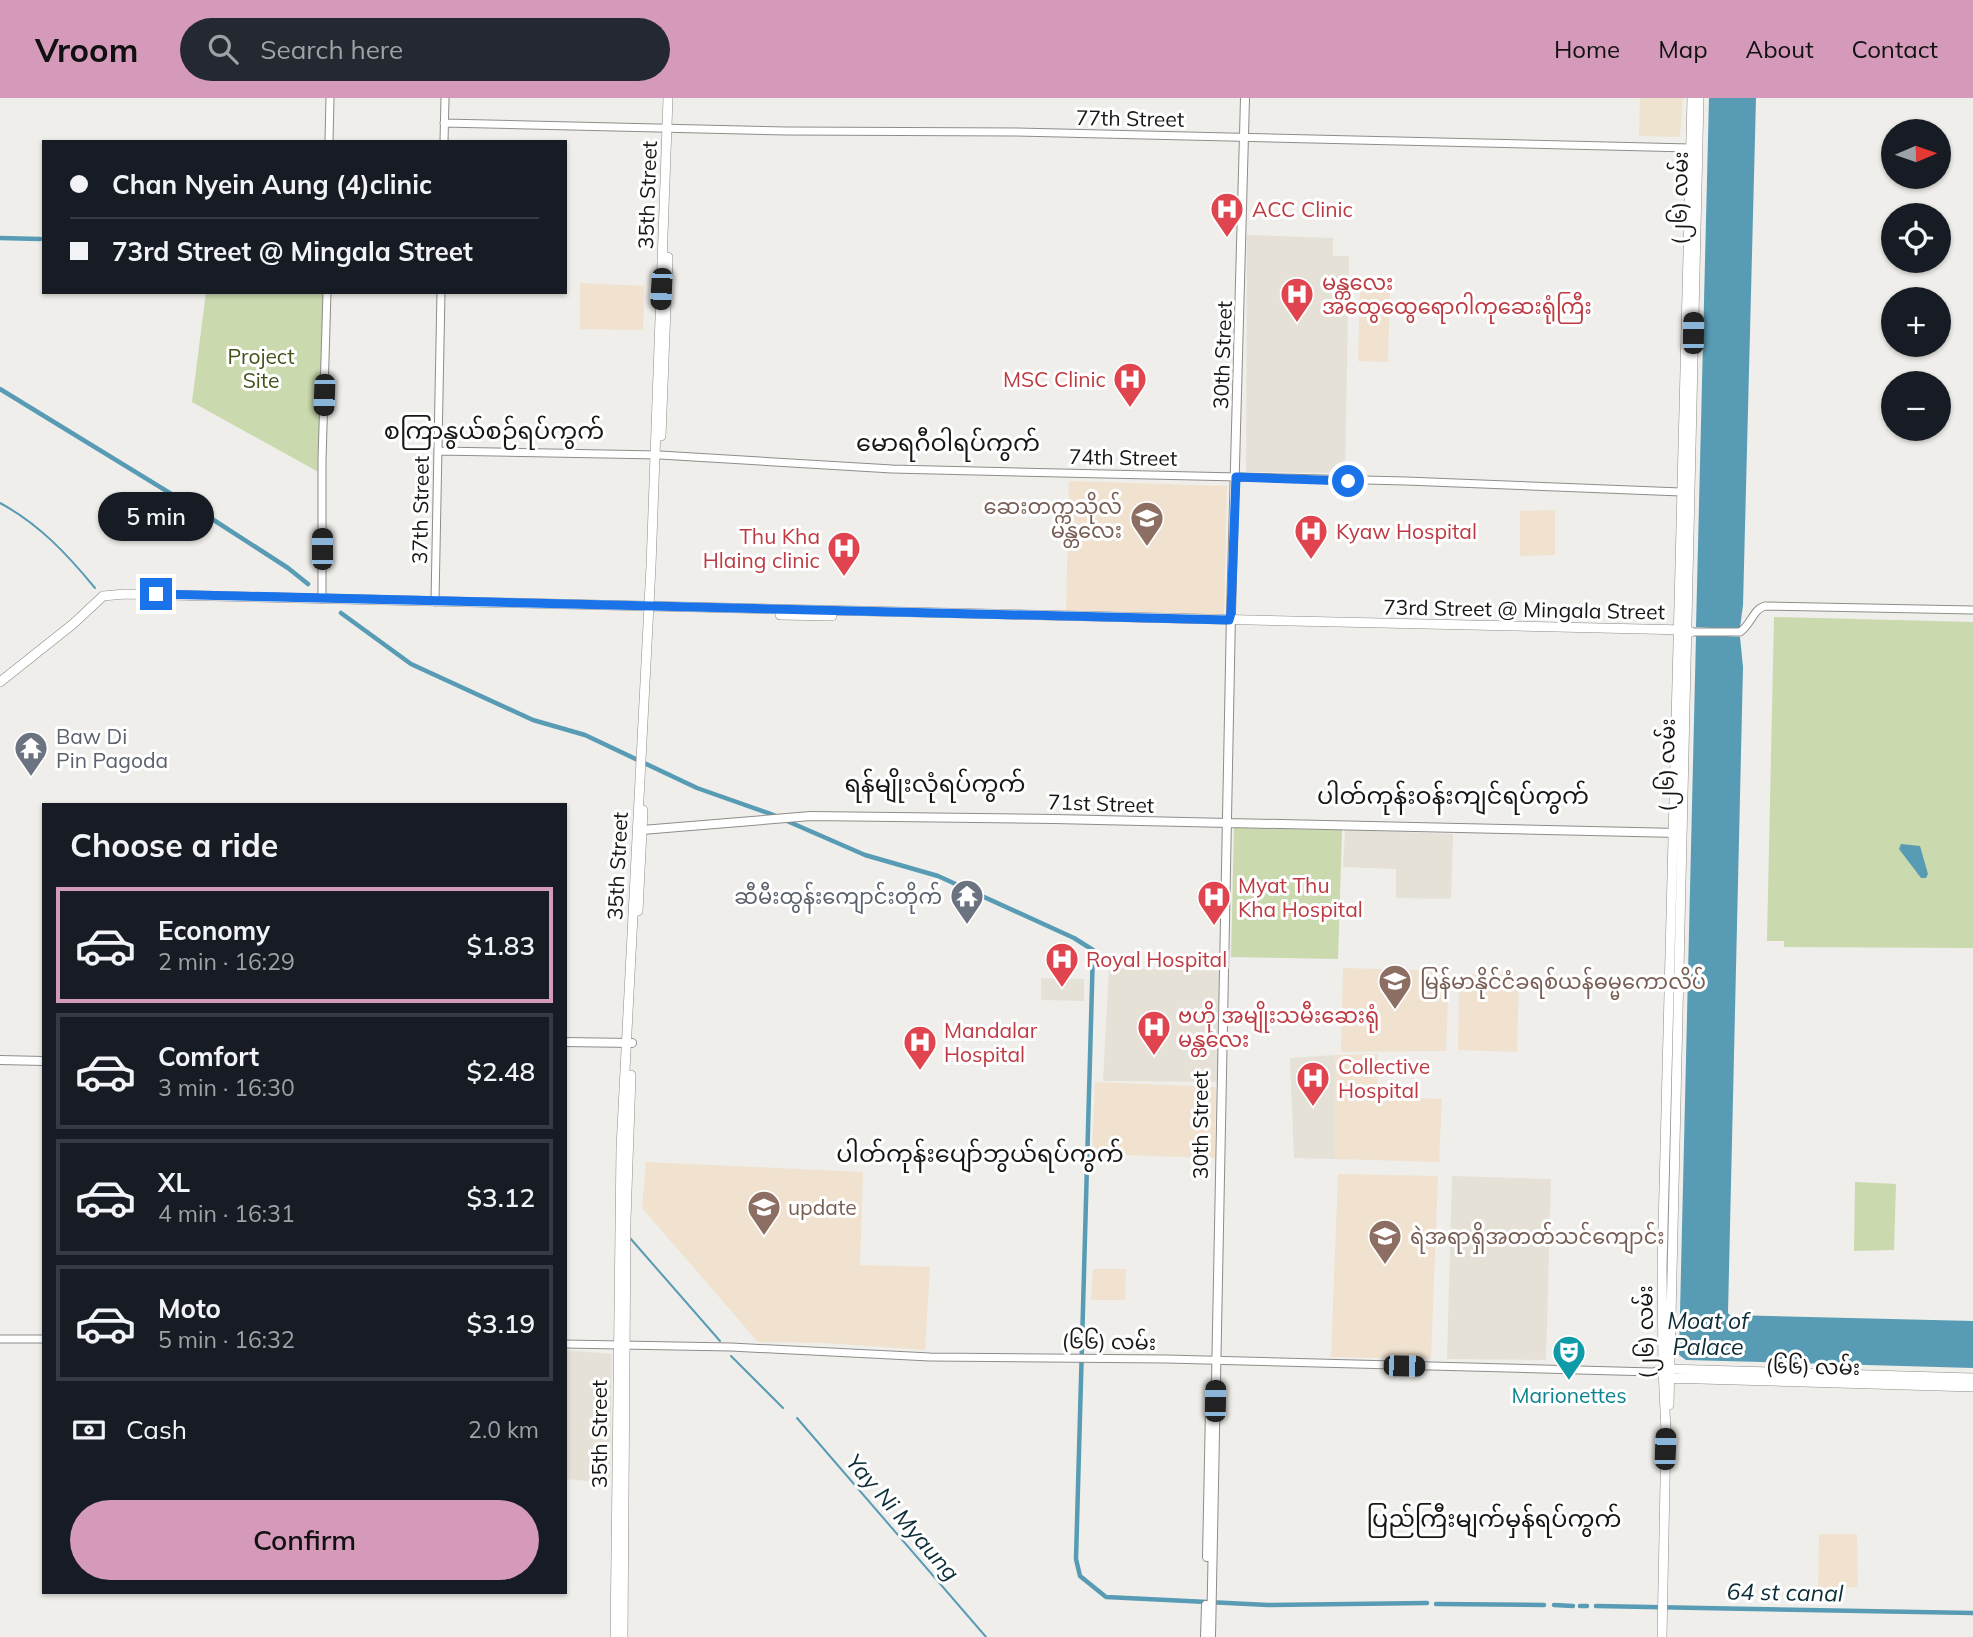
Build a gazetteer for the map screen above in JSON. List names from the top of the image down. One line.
{"streets":{"main road":["35th Street","(၂၆) လမ်း","30th Street","73rd Street @ Mingala Street","71st Street","(၆၆) လမ်း"],"street":["77th Street","74th Street","37th Street"]},"crossings":[["77th Street","35th Street"],["77th Street","(၂၆) လမ်း"],["77th Street","30th Street"],["35th Street","74th Street"],["35th Street","73rd Street @ Mingala Street"],["35th Street","71st Street"],["35th Street","(၆၆) လမ်း"],["(၂၆) လမ်း","74th Street"],["(၂၆) လမ်း","73rd Street @ Mingala Street"],["(၂၆) လမ်း","71st Street"],["(၂၆) လမ်း","(၆၆) လမ်း"],["30th Street","74th Street"],["30th Street","73rd Street @ Mingala Street"],["30th Street","71st Street"],["30th Street","(၆၆) လမ်း"],["74th Street","37th Street"],["37th Street","73rd Street @ Mingala Street"]],"districts":["စကြာနွယ်စဉ်ရပ်ကွက်","မောရဂီဝါရပ်ကွက်","ရန်မျိုးလုံရပ်ကွက်","ပါတ်ကုန်းဝန်းကျင်ရပ်ကွက်","ပါတ်ကုန်းပျော်ဘွယ်ရပ်ကွက်","ပြည်ကြီးမျက်မှန်ရပ်ကွက်"],"water":["Moat of Palace","Yay Ni Myaung","64 st canal"],"parks":["Project Site"],"places":{"hospital":["ACC Clinic","မန္တလေး အထွေထွေရောဂါကုဆေးရုံကြီး","MSC Clinic","Kyaw Hospital","Thu Kha Hlaing clinic","Myat Thu Kha Hospital","Royal Hospital","ဗဟို အမျိုးသမီးဆေးရုံ မန္တလေး","Mandalar Hospital","Collective Hospital"],"school or university":["ဆေးတက္ကသိုလ် မန္တလေး","မြန်မာနိုင်ငံခရစ်ယန်ဓမ္မကောလိပ်","update","ရဲအရာရှိအတတ်သင်ကျောင်း"],"temple":["Baw Di Pin Pagoda","ဆီမီးထွန်းကျောင်းတိုက်"],"theatre":["Marionettes"]},"north":"right","page":{"header":"Vroom","search":"Search here","nav":["Home","Map","About","Contact"],"map_buttons":["+","−"],"banner":["Chan Nyein Aung (4)clinic","73rd Street @ Mingala Street"],"bubble":"5 min","heading":"Choose a ride","list":[{"name":"Economy","note":"2 min · 16:29","value":"$1.83"},{"name":"Comfort","note":"3 min · 16:30","value":"$2.48"},{"name":"XL","note":"4 min · 16:31","value":"$3.12"},{"name":"Moto","note":"5 min · 16:32","value":"$3.19"}],"pay":["Cash","2.0 km"],"buttons":"Confirm"}}
